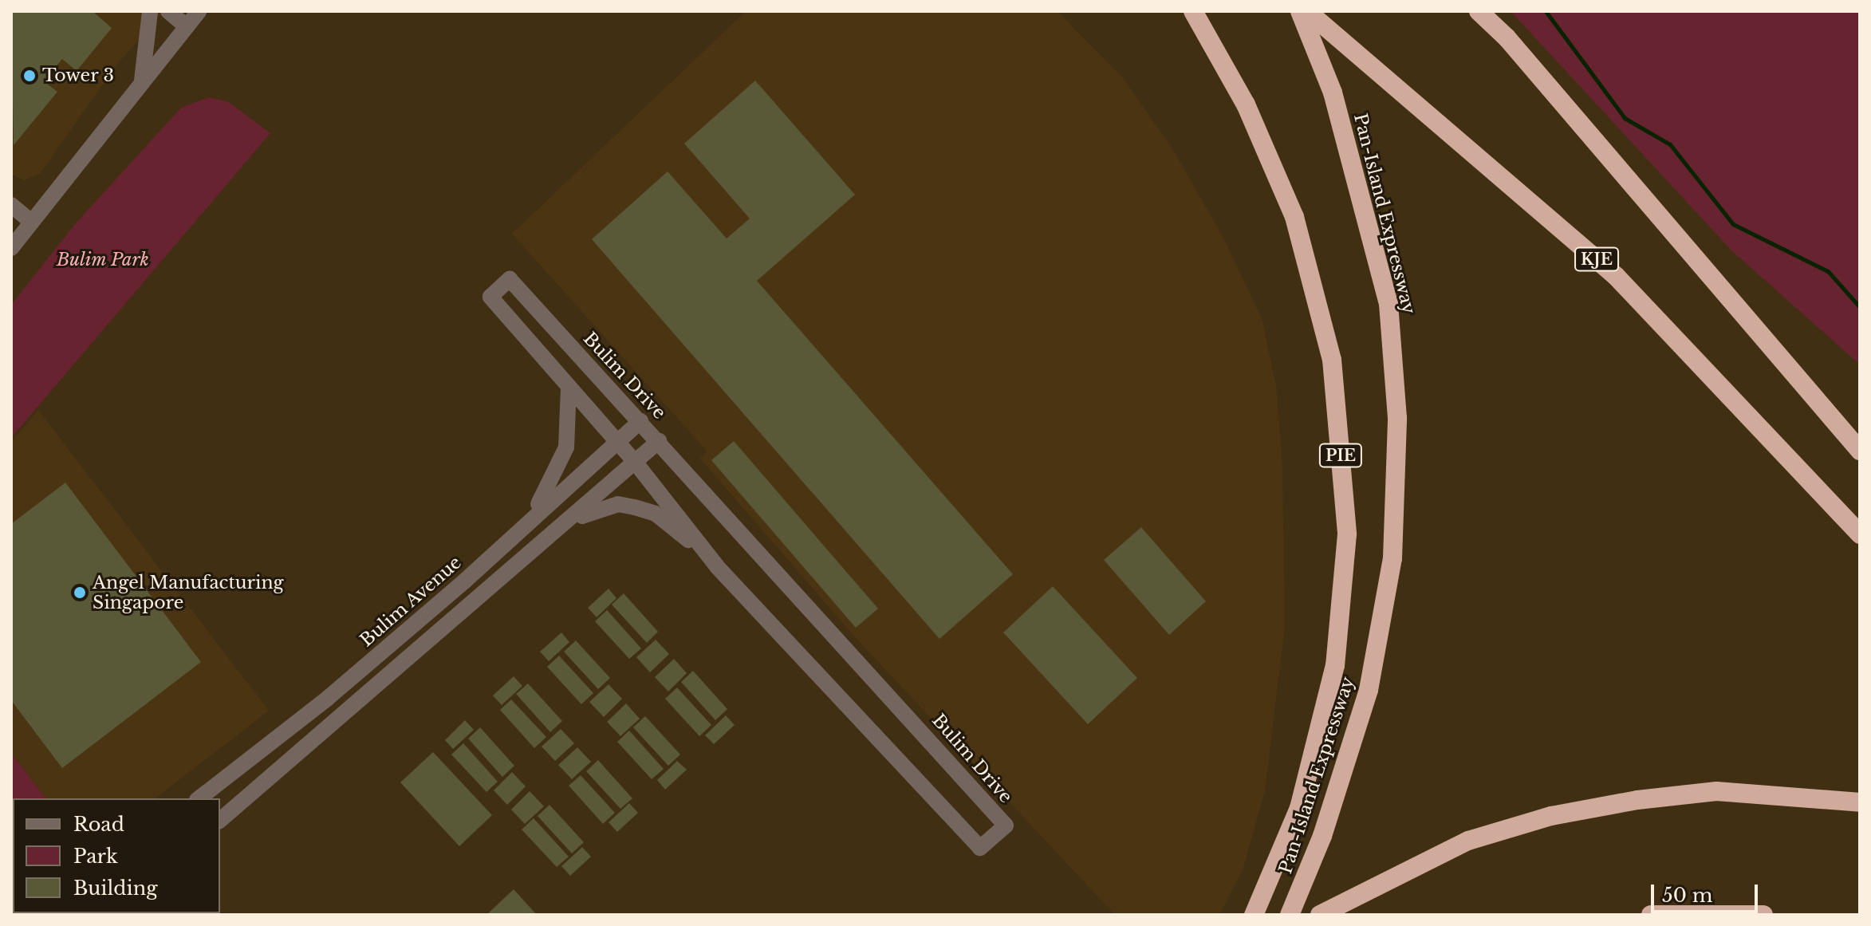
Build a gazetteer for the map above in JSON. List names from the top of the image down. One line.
{"streets":{"highway":["Pan-Island Expressway","KJE","PIE"],"street":["Bulim Drive","Bulim Avenue"]},"crossings":[["Bulim Drive","Bulim Avenue"]],"parks":["Bulim Park"],"places":["Tower 3","Angel Manufacturing Singapore"],"legend":["Road","Park","Building"],"scale_bar":"50 m"}
